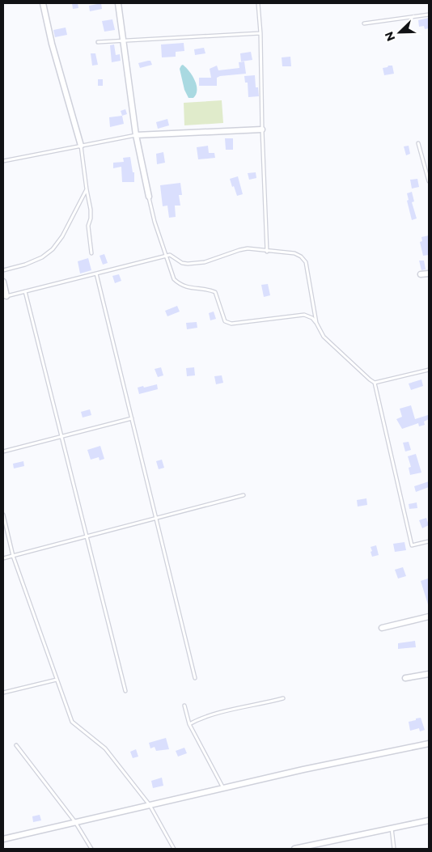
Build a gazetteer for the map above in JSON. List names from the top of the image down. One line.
{"north":"bottom left"}
